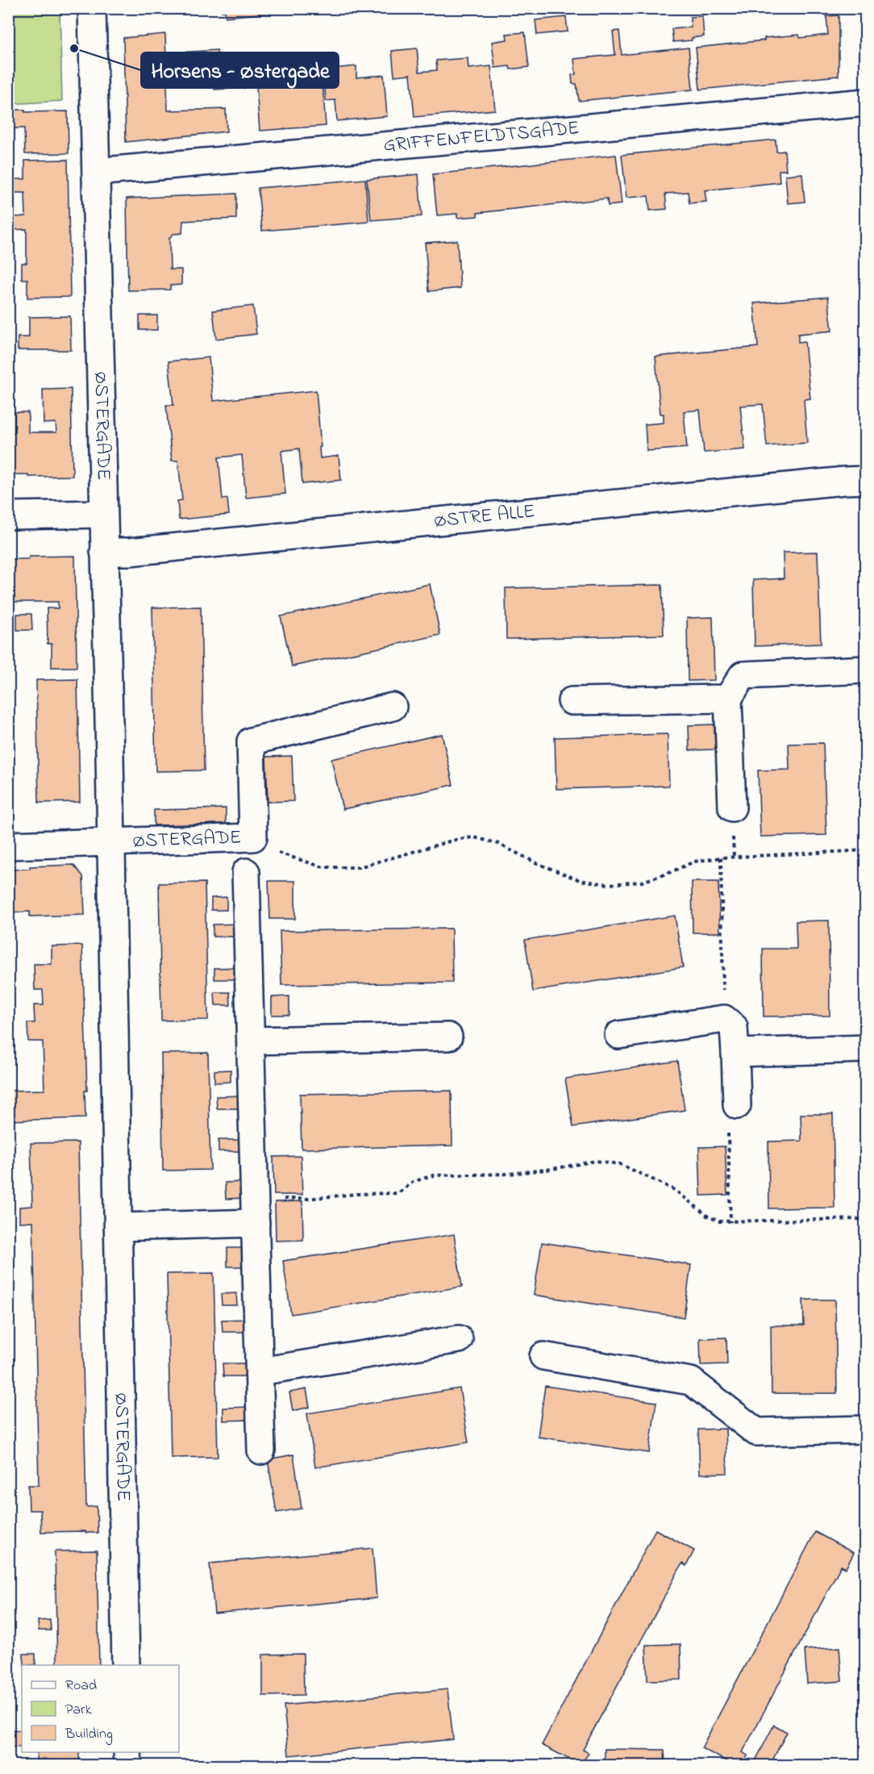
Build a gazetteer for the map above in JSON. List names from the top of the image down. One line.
{"streets":{"street":["GRIFFENFELDTSGADE","ØSTERGADE","ØSTRE ALLE"]},"crossings":[["GRIFFENFELDTSGADE","ØSTERGADE"],["ØSTERGADE","ØSTRE ALLE"]],"places":["Horsens - Østergade"],"legend":["Road","Park","Building"]}
